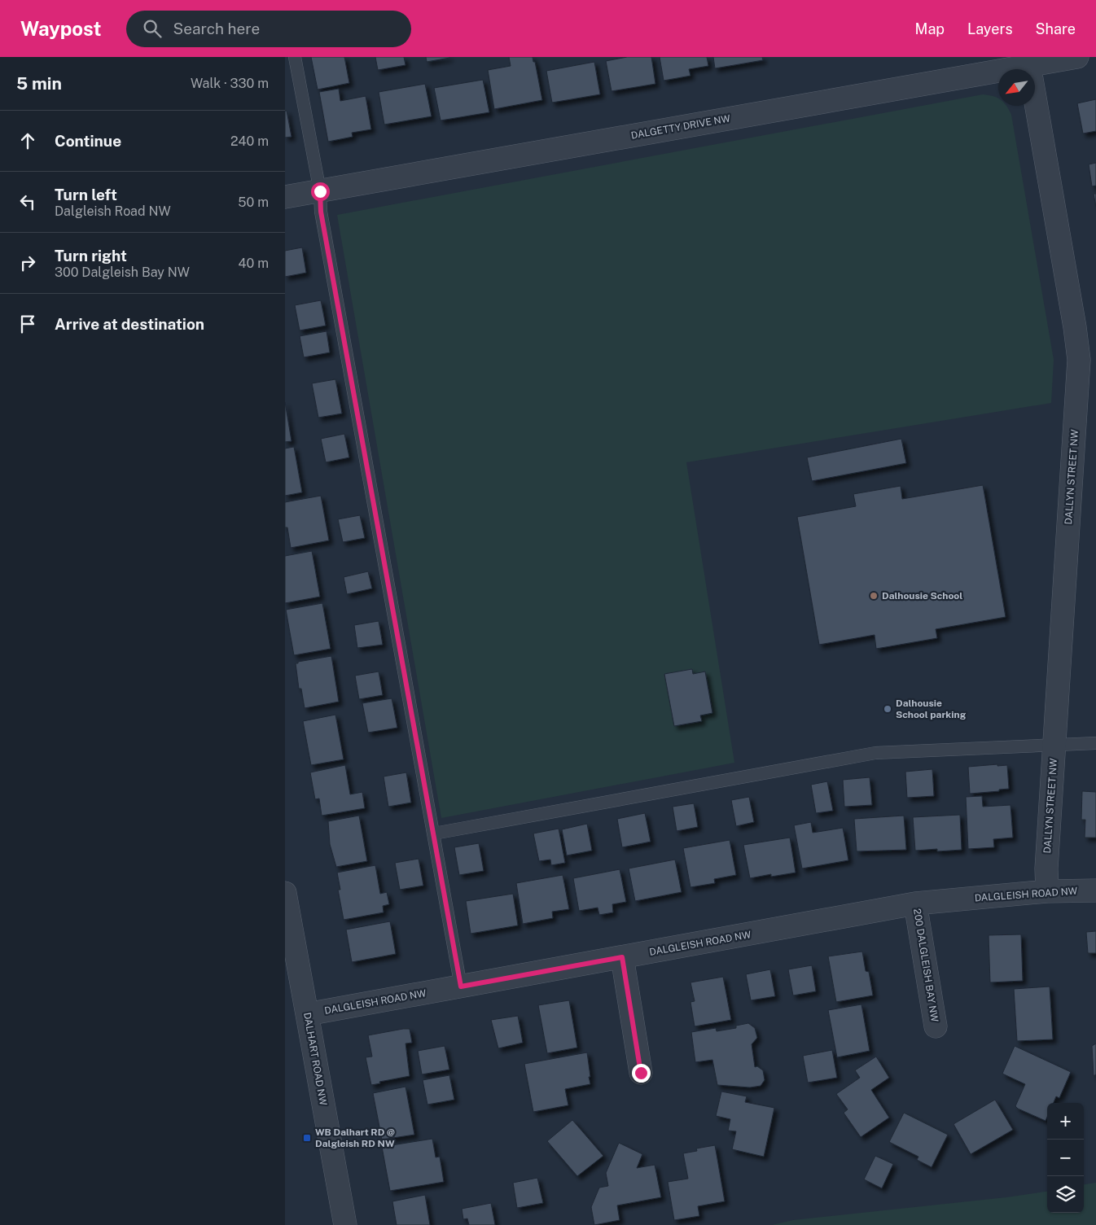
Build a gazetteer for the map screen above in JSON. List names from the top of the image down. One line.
{"streets":{"street":["DALGETTY DRIVE NW","DALLYN STREET NW","DALGLEISH ROAD NW","200 DALGLEISH BAY NW","DALHART ROAD NW"]},"crossings":[["DALGETTY DRIVE NW","DALLYN STREET NW"],["DALLYN STREET NW","DALGLEISH ROAD NW"],["DALGLEISH ROAD NW","200 DALGLEISH BAY NW"],["DALGLEISH ROAD NW","DALHART ROAD NW"]],"places":{"other":["Dalhousie School","Dalhousie School parking"],"transit":["WB Dalhart RD @ Dalgleish RD NW"]},"north":"bottom left","page":{"header":"Waypost","search":"Search here","nav":["Map","Layers","Share"],"heading":["5 min","Walk · 330 m"],"list":[["Continue","240 m"],["Turn left","Dalgleish Road NW","50 m"],["Turn right","300 Dalgleish Bay NW","40 m"],"Arrive at destination"],"map_buttons":["+","−"]}}
